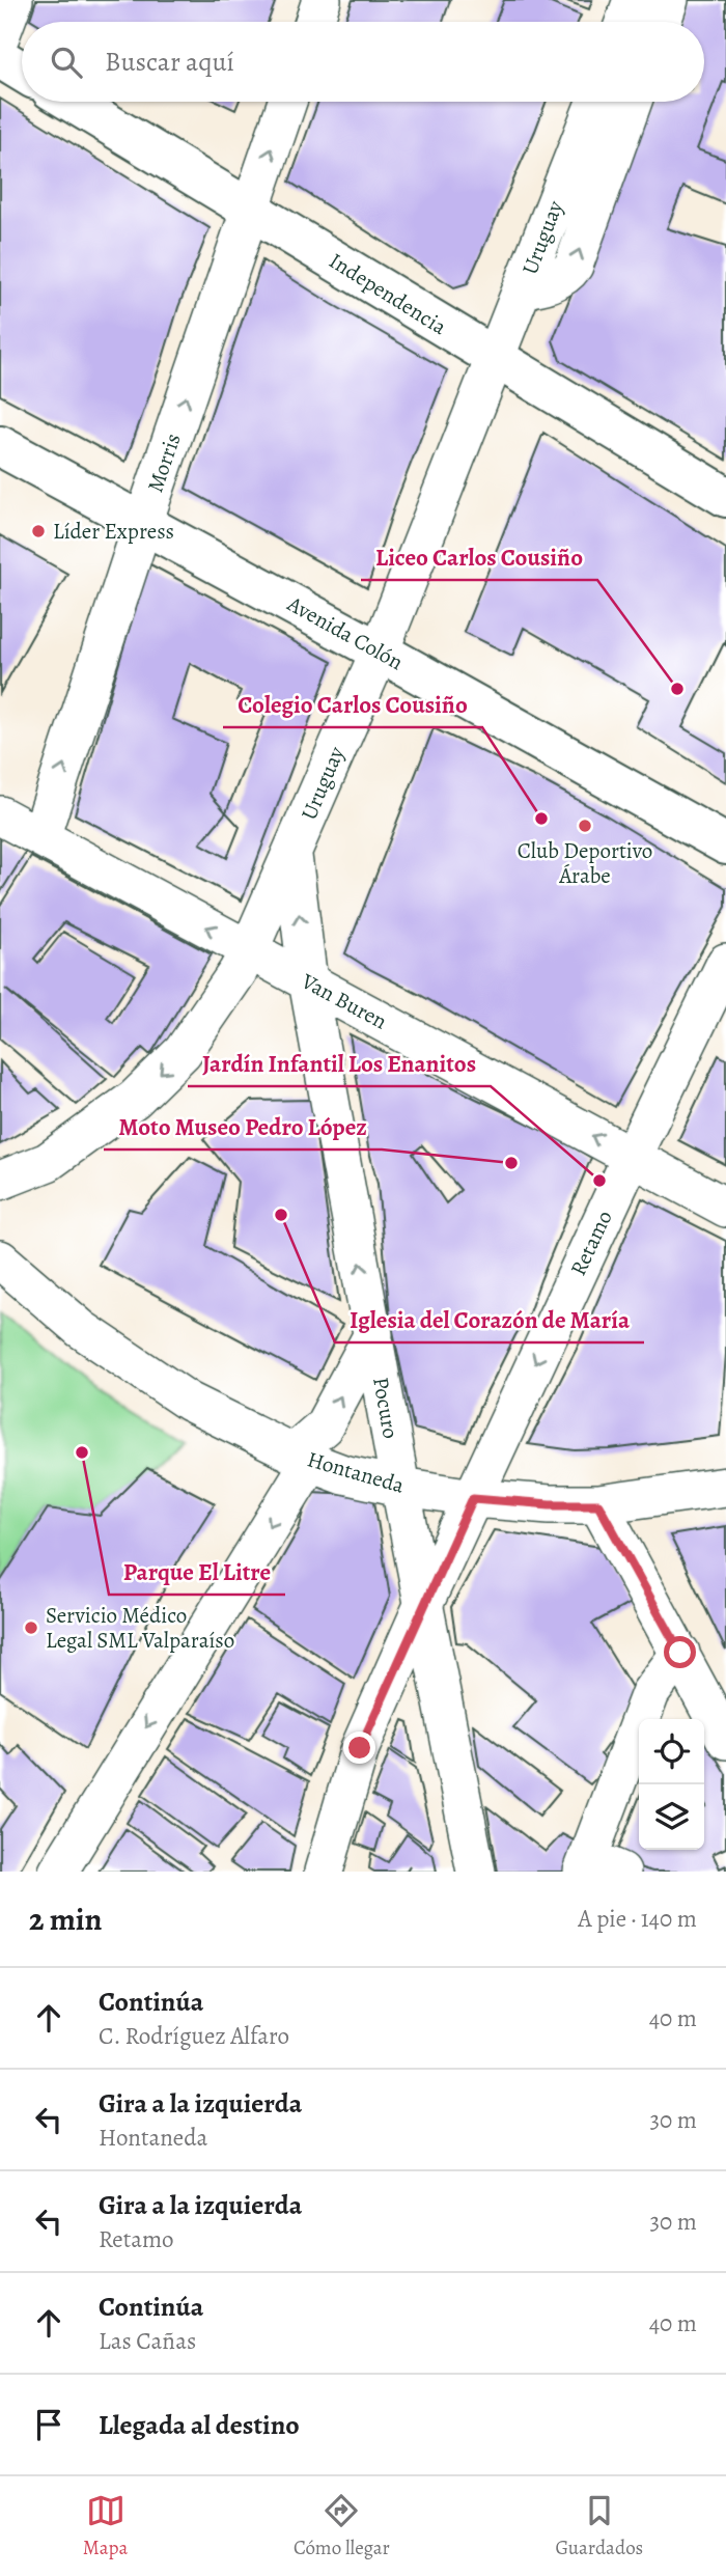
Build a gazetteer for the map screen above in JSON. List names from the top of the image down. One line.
{"streets":{"main road":["Independencia","Avenida Colón"],"street":["Uruguay","Morris","Van Buren","Retamo","Pocuro","Hontaneda"]},"crossings":[["Uruguay","Independencia"],["Uruguay","Avenida Colón"],["Uruguay","Van Buren"],["Uruguay","Pocuro"],["Independencia","Morris"],["Morris","Avenida Colón"],["Morris","Van Buren"],["Van Buren","Retamo"],["Van Buren","Pocuro"],["Retamo","Pocuro"],["Retamo","Hontaneda"],["Pocuro","Hontaneda"]],"one_way":["Morris","Van Buren","Retamo","Pocuro"],"places":["Líder Express","Liceo Carlos Cousiño","Colegio Carlos Cousiño","Club Deportivo Árabe","Moto Museo Pedro López","Jardín Infantil Los Enanitos","Iglesia del Corazón de María","Parque El Litre","Servicio Médico Legal SML Valparaíso"],"page":{"search":"Buscar aquí","heading":["2 min","A pie · 140 m"],"list":[["Continúa","C. Rodríguez Alfaro","40 m"],["Gira a la izquierda","Hontaneda","30 m"],["Gira a la izquierda","Retamo","30 m"],["Continúa","Las Cañas","40 m"],"Llegada al destino"],"nav":["Mapa","Cómo llegar","Guardados"]}}
